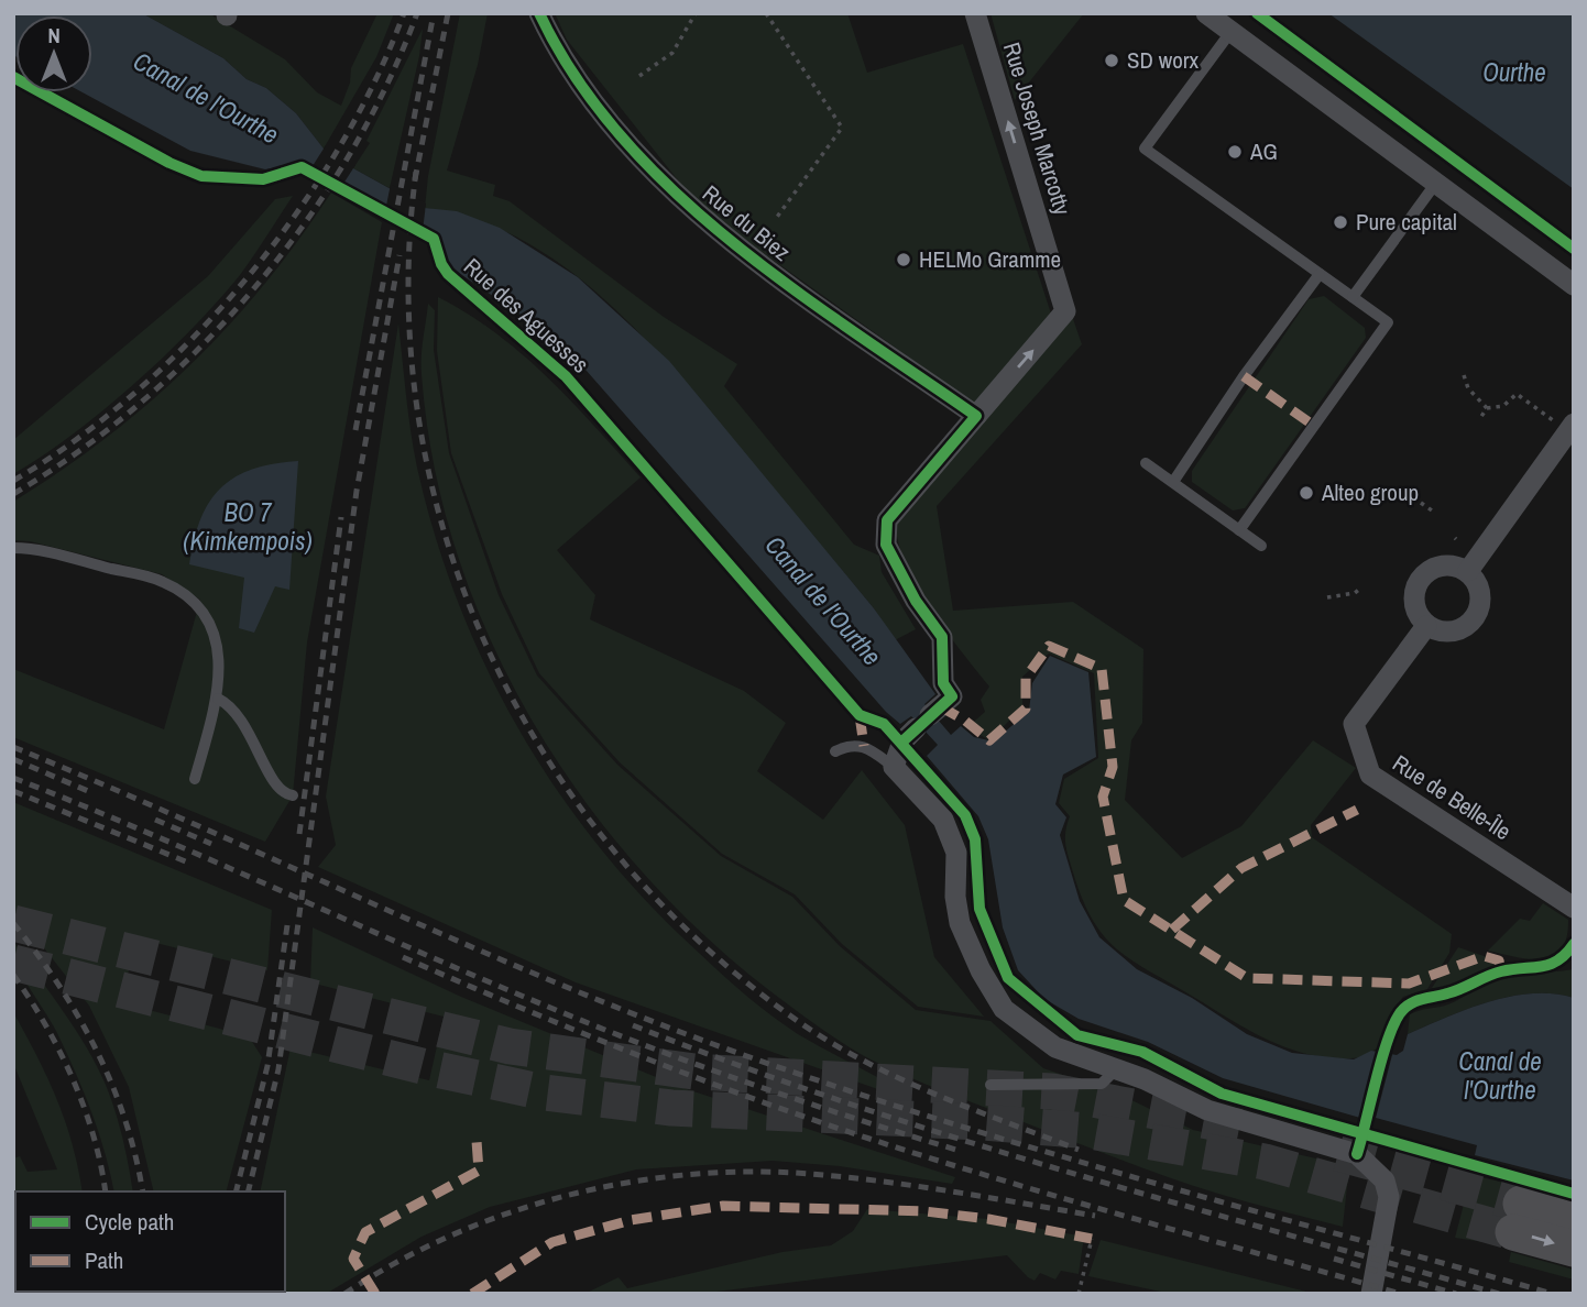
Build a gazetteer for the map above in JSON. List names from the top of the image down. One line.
{"streets":{"street":["Rue Joseph Marcotty","Rue du Biez","Rue de Belle-Île"],"cycle path":["Rue des Aguesses"]},"crossings":[["Rue Joseph Marcotty","Rue du Biez"]],"one_way":["Rue Joseph Marcotty"],"water":["Ourthe","Canal de l'Ourthe","BO 7 (Kimkempois)"],"places":["SD worx","AG","Pure capital","HELMo Gramme","Alteo group"],"legend":["Cycle path","Path"],"north":"top"}
